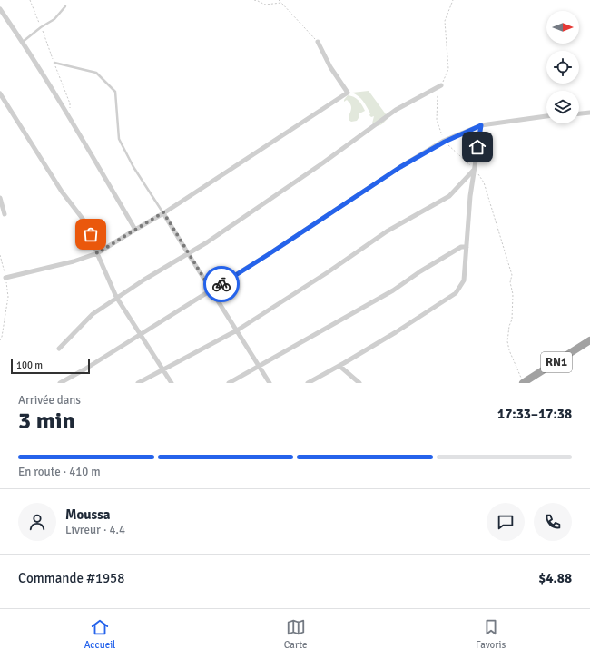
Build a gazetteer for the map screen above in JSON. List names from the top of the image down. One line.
{"streets":{"highway":["RN1"]},"scale_bar":"100 m","north":"right","page":{"scale":"100 m","heading":["3 min","Arrivée dans","17:33–17:38"],"panel":["Moussa","Livreur · 4.4","Commande #1958","$4.88"],"bar":"En route · 410 m","tabs":["Accueil","Carte","Favoris"]}}
